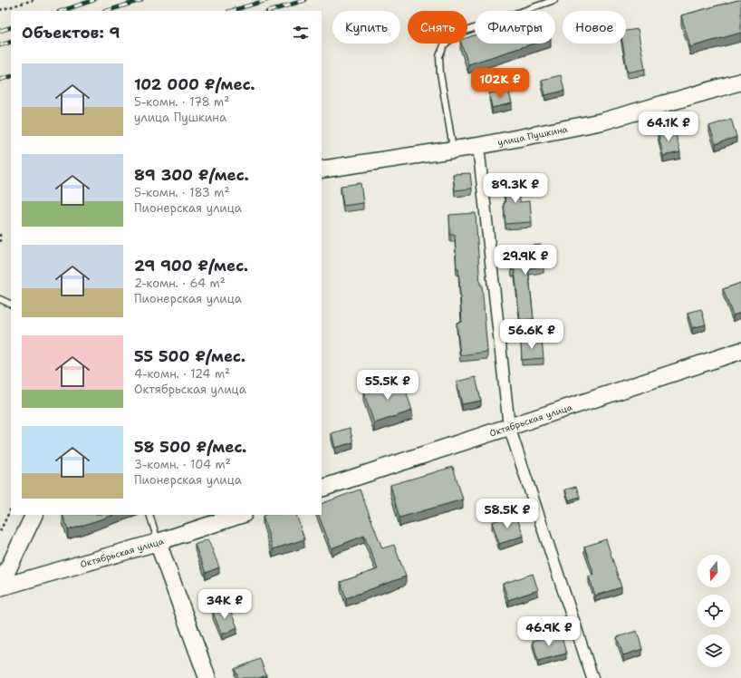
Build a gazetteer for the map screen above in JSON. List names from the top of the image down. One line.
{"streets":{"street":["улица Пушкина","Октябрьская улица"]},"north":"bottom","page":{"chip":["Купить","Снять","Фильтры","Новое"],"heading":"Объектов: 9","list":[{"name":"102 000 ₽/мес.","note":"5-комн. · 178 m² · улица Пушкина"},{"name":"89 300 ₽/мес.","note":"5-комн. · 183 m² · Пионерская улица"},{"name":"29 900 ₽/мес.","note":"2-комн. · 64 m² · Пионерская улица"},{"name":"55 500 ₽/мес.","note":"4-комн. · 124 m² · Октябрьская улица"},{"name":"58 500 ₽/мес.","note":"3-комн. · 104 m² · Пионерская улица"}],"price":["102K ₽","64.1K ₽","89.3K ₽","29.9K ₽","56.6K ₽","55.5K ₽","58.5K ₽","34K ₽","46.9K ₽"]}}
